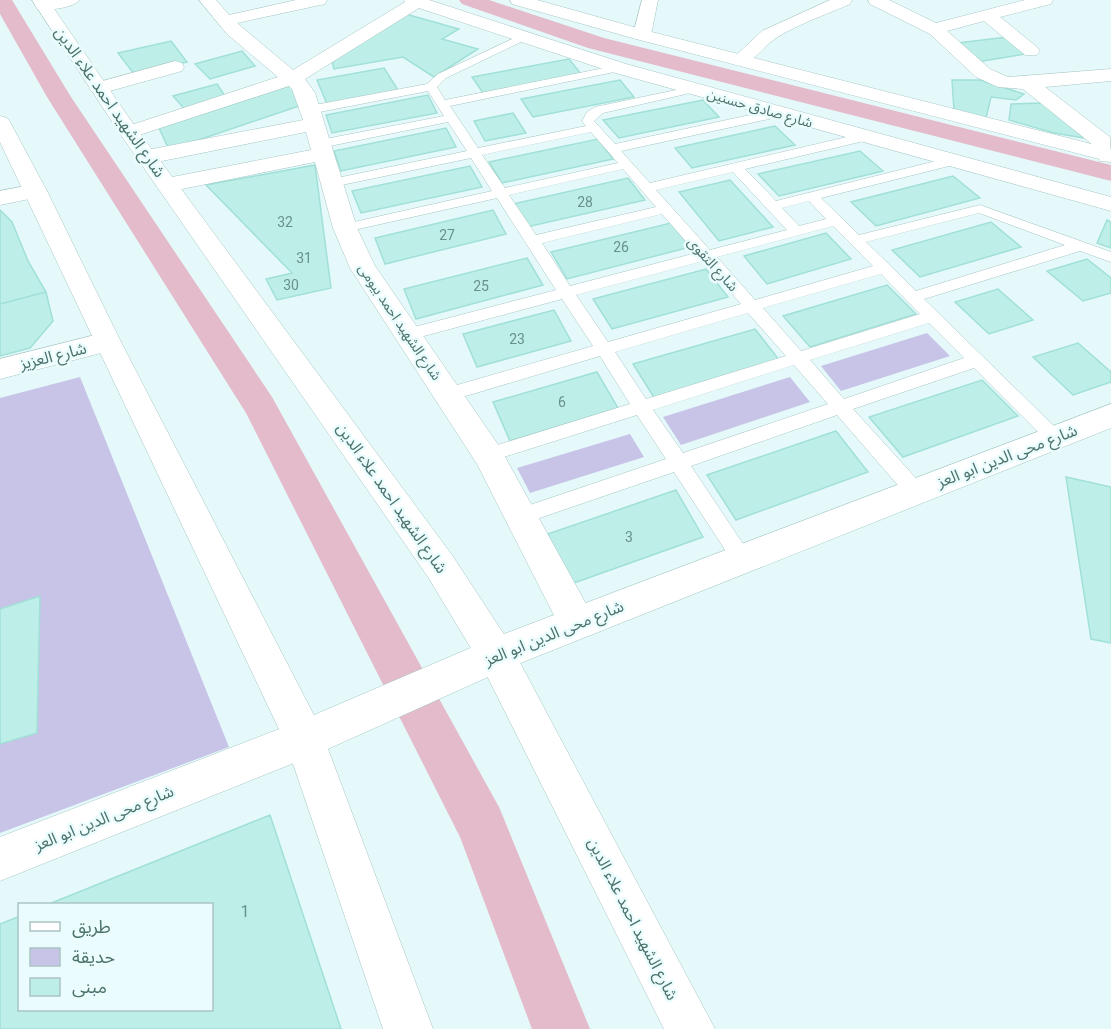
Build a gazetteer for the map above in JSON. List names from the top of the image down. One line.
{"streets":{"street":["شارع الشهيد احمد علاء الدين","شارع صادق حسنين","شارع الشهيد احمد بيومى","شارع العزيز","شارع محى الدين ابو العز"],"lane":["شارع التقوى"]},"crossings":[["شارع الشهيد احمد علاء الدين","شارع محى الدين ابو العز"],["شارع التقوى","شارع محى الدين ابو العز"],["شارع الشهيد احمد بيومى","شارع محى الدين ابو العز"]],"house_numbers":["28","32","27","26","31","30","25","23","6","3","1"],"legend":["طريق","حديقة","مبنى"]}
